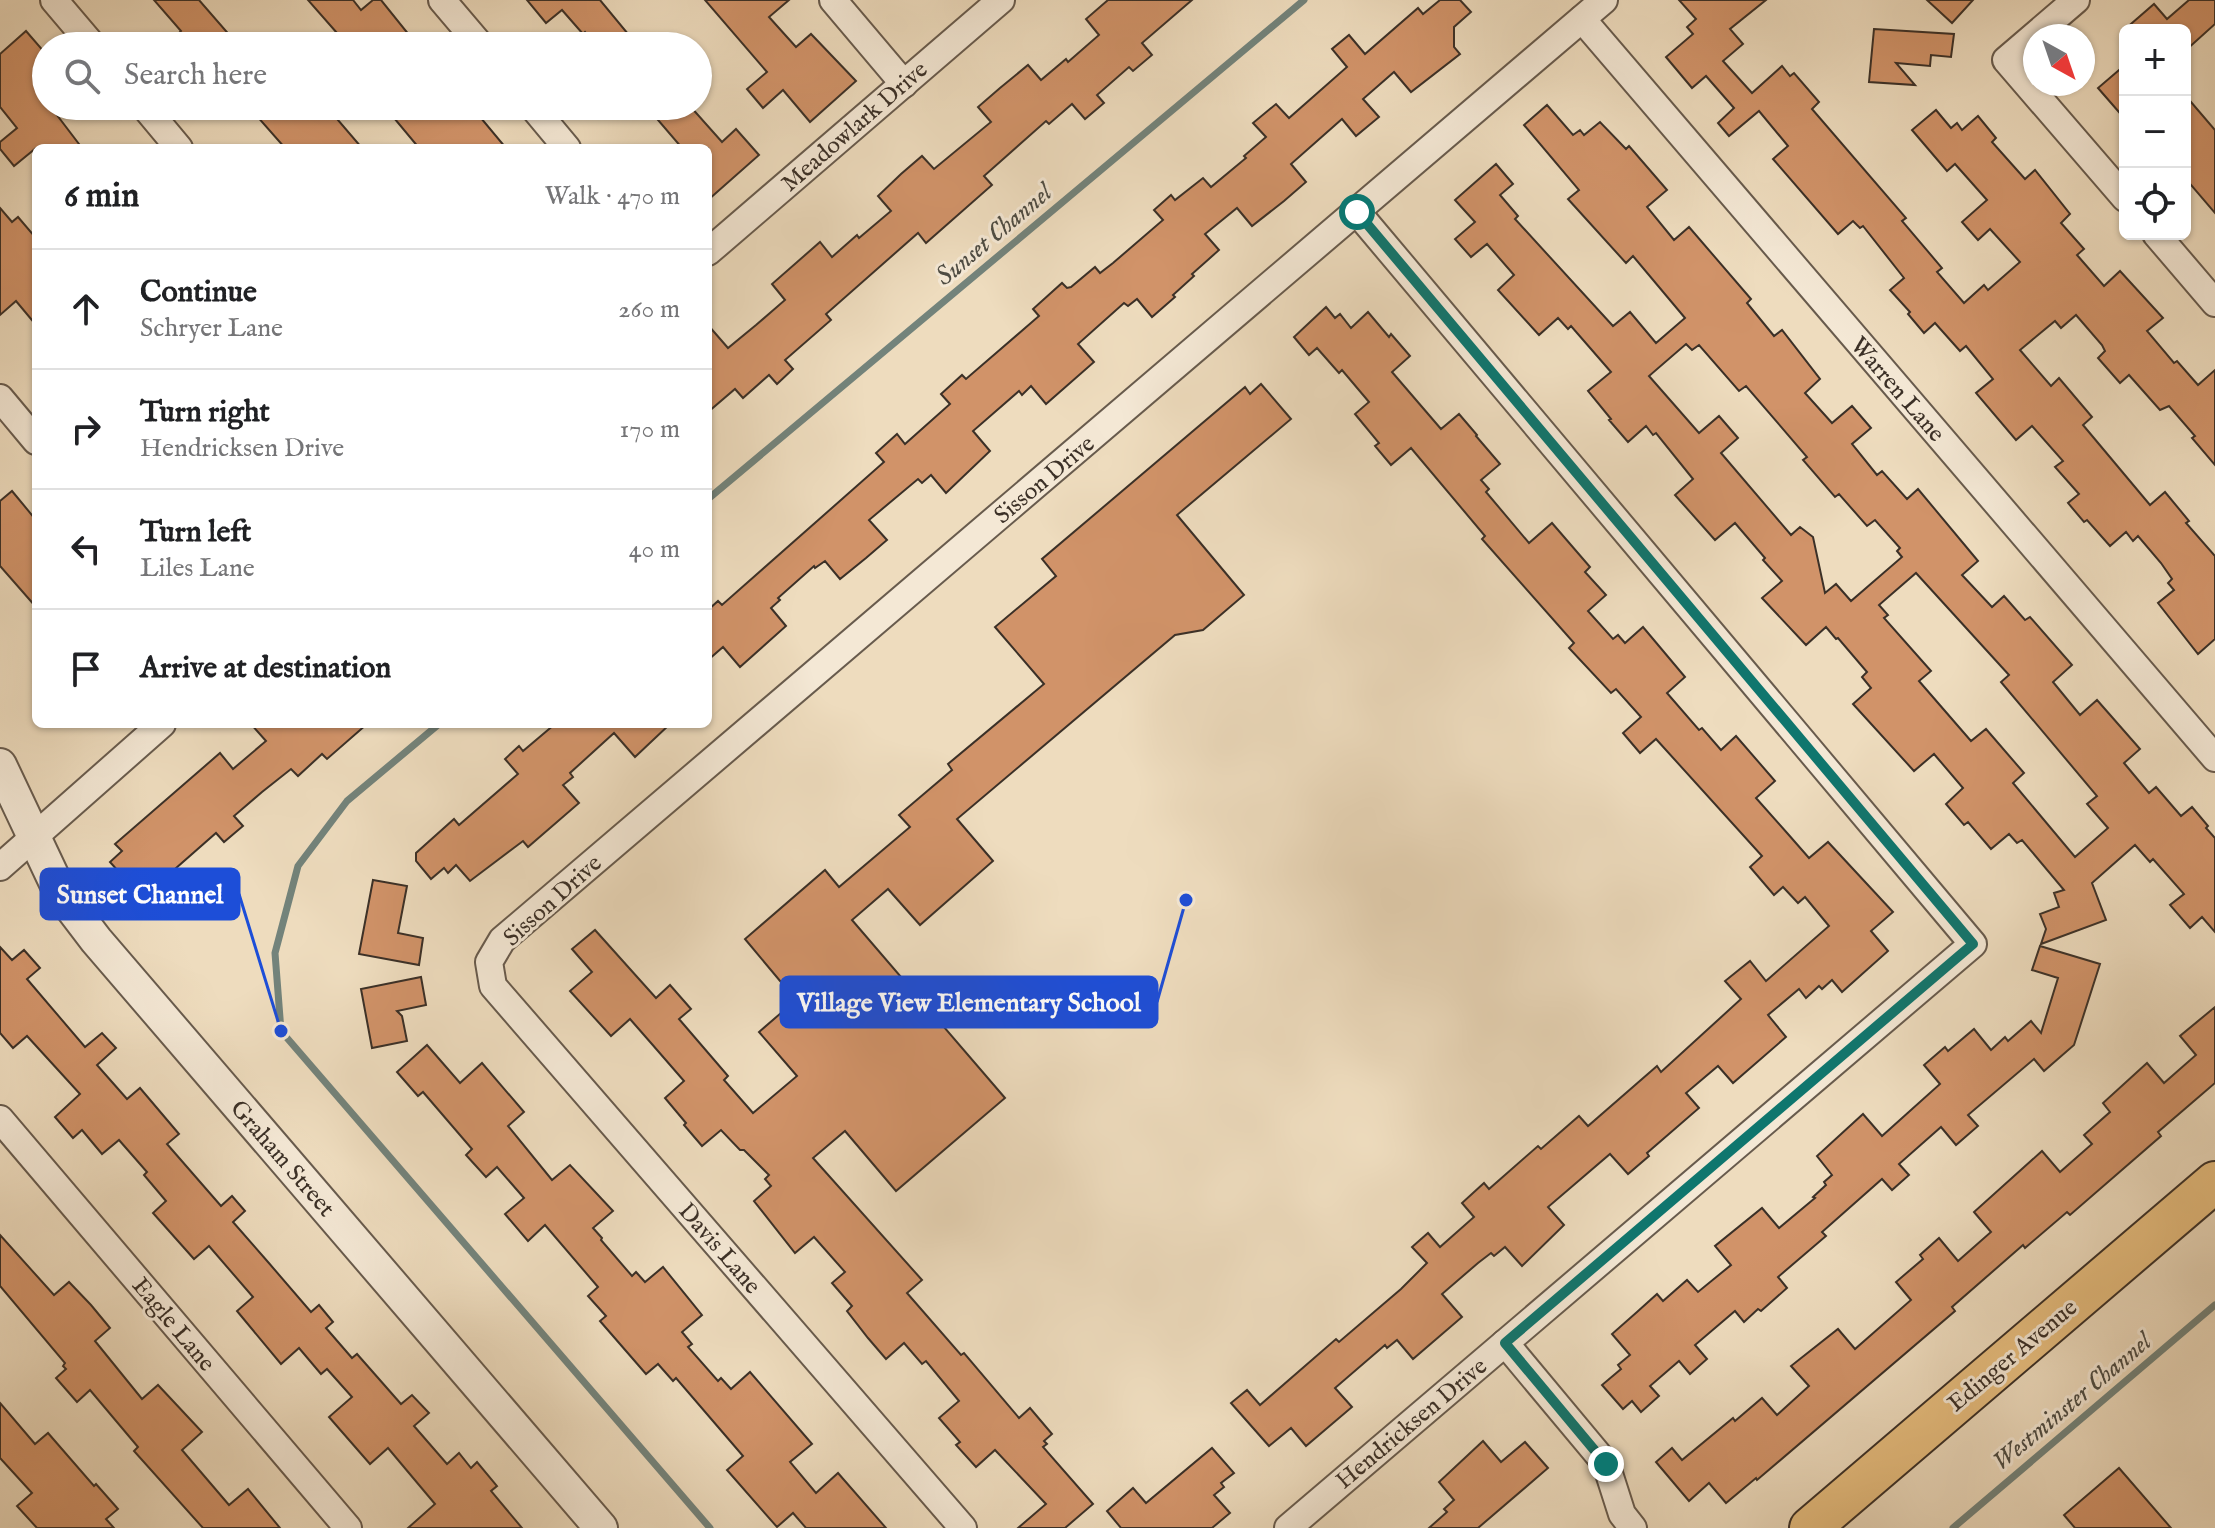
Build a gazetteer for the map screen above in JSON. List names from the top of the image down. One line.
{"streets":{"main road":["Edinger Avenue"],"street":["Meadowlark Drive","Warren Lane","Sisson Drive","Graham Street","Davis Lane","Eagle Lane","Hendricksen Drive"]},"crossings":[["Warren Lane","Sisson Drive"],["Sisson Drive","Davis Lane"],["Sisson Drive","Hendricksen Drive"]],"water":["Sunset Channel","Westminster Channel"],"places":["Village View Elementary School","Sunset Channel"],"north":"bottom right","page":{"map_buttons":["+","−"],"search":"Search here","heading":["6 min","Walk · 470 m"],"list":[["Continue","Schryer Lane","260 m"],["Turn right","Hendricksen Drive","170 m"],["Turn left","Liles Lane","40 m"],"Arrive at destination"]}}
